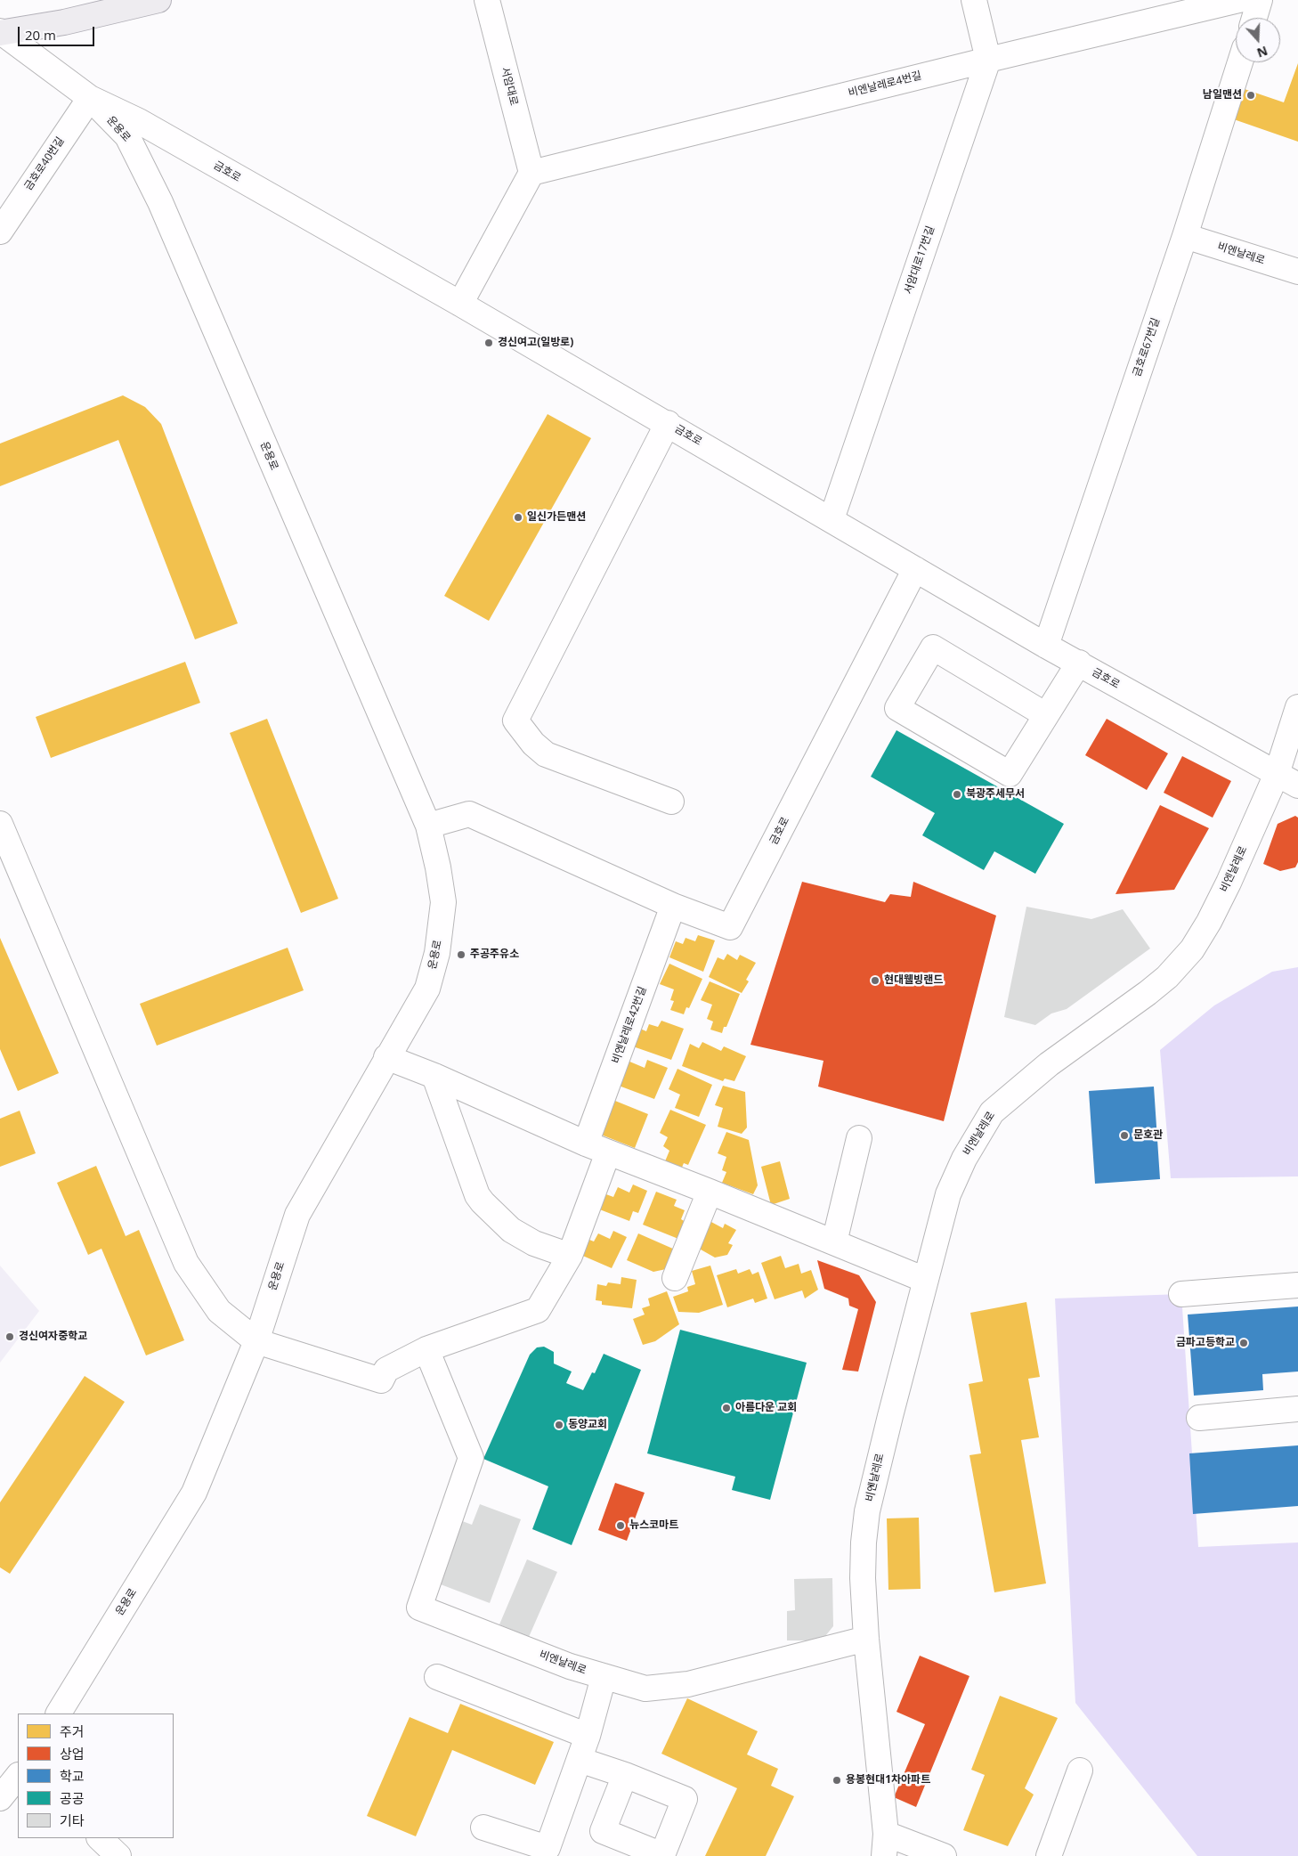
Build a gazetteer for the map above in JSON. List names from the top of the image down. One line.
{"streets":{"street":["비엔날레로4번길","서암대로","운용로","금호로40번길","금호로","비엔날레로","서암대로17번길","금호로67번길","비엔날레로42번길"]},"crossings":[["비엔날레로4번길","서암대로"],["비엔날레로4번길","서암대로17번길"],["운용로","금호로40번길"],["운용로","금호로"],["금호로40번길","금호로"],["금호로","비엔날레로"],["금호로","서암대로17번길"],["금호로","금호로67번길"],["금호로","비엔날레로42번길"],["비엔날레로","금호로67번길"]],"places":["남일맨션","경신여고(일방로)","일신가든맨션","북광주세무서","주공주유소","현대웰빙랜드","문호관","경신여자중학교","금파고등학교","아름다운 교회","동양교회","뉴스코마트","용봉현대1차아파트"],"legend":["주거","상업","학교","공공","기타"],"scale_bar":"20 m","north":"bottom"}
